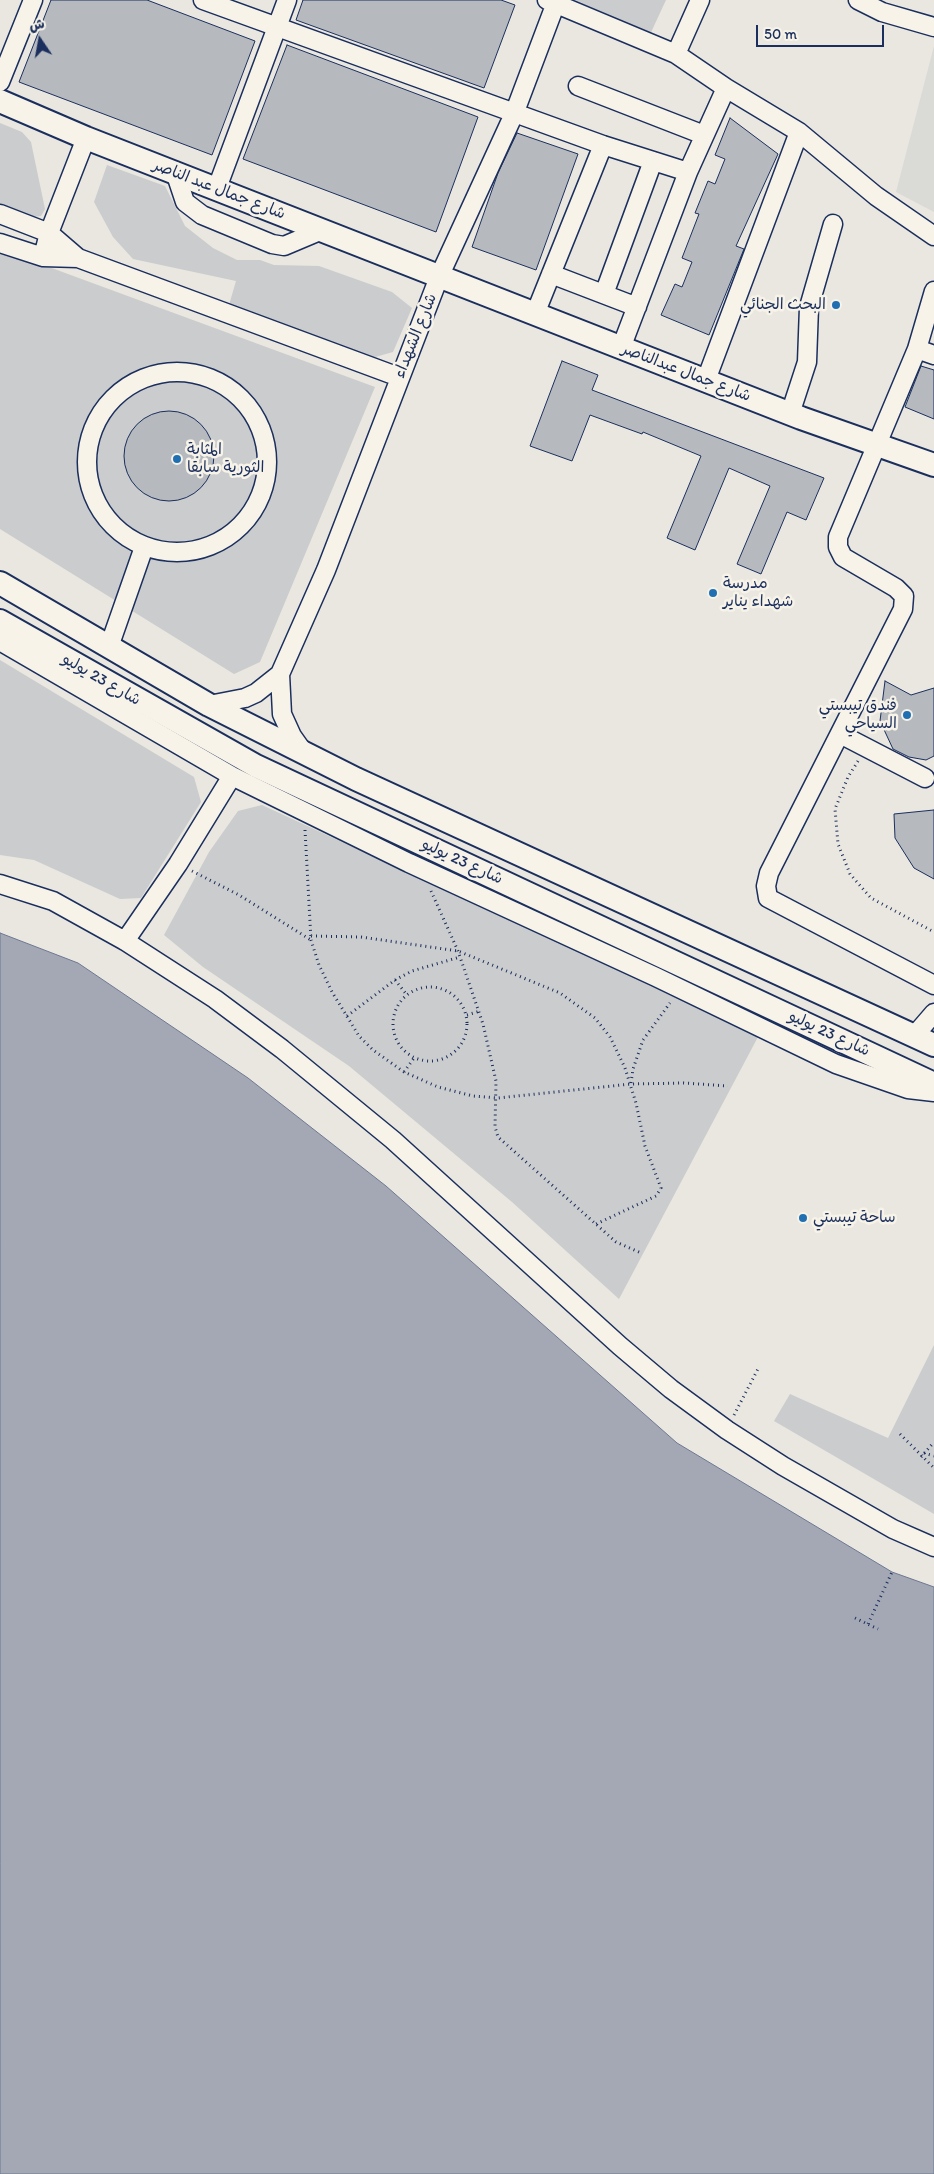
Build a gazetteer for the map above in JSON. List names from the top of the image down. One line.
{"streets":{"main road":["شارع جمال عبد الناصر","شارع جمال عبدالناصر","شارع 23 يوليو"],"street":["شارع الشهداء"]},"crossings":[["شارع جمال عبد الناصر","شارع الشهداء"],["شارع جمال عبد الناصر","شارع جمال عبدالناصر"],["شارع الشهداء","شارع جمال عبدالناصر"],["شارع الشهداء","شارع 23 يوليو"]],"places":["البحث الجنائي","المثابة الثورية سابقا","مدرسة شهداء يناير","فندق تيبستي السياحي","ساحة تيبستي"],"scale_bar":"50 m","north":"top"}
